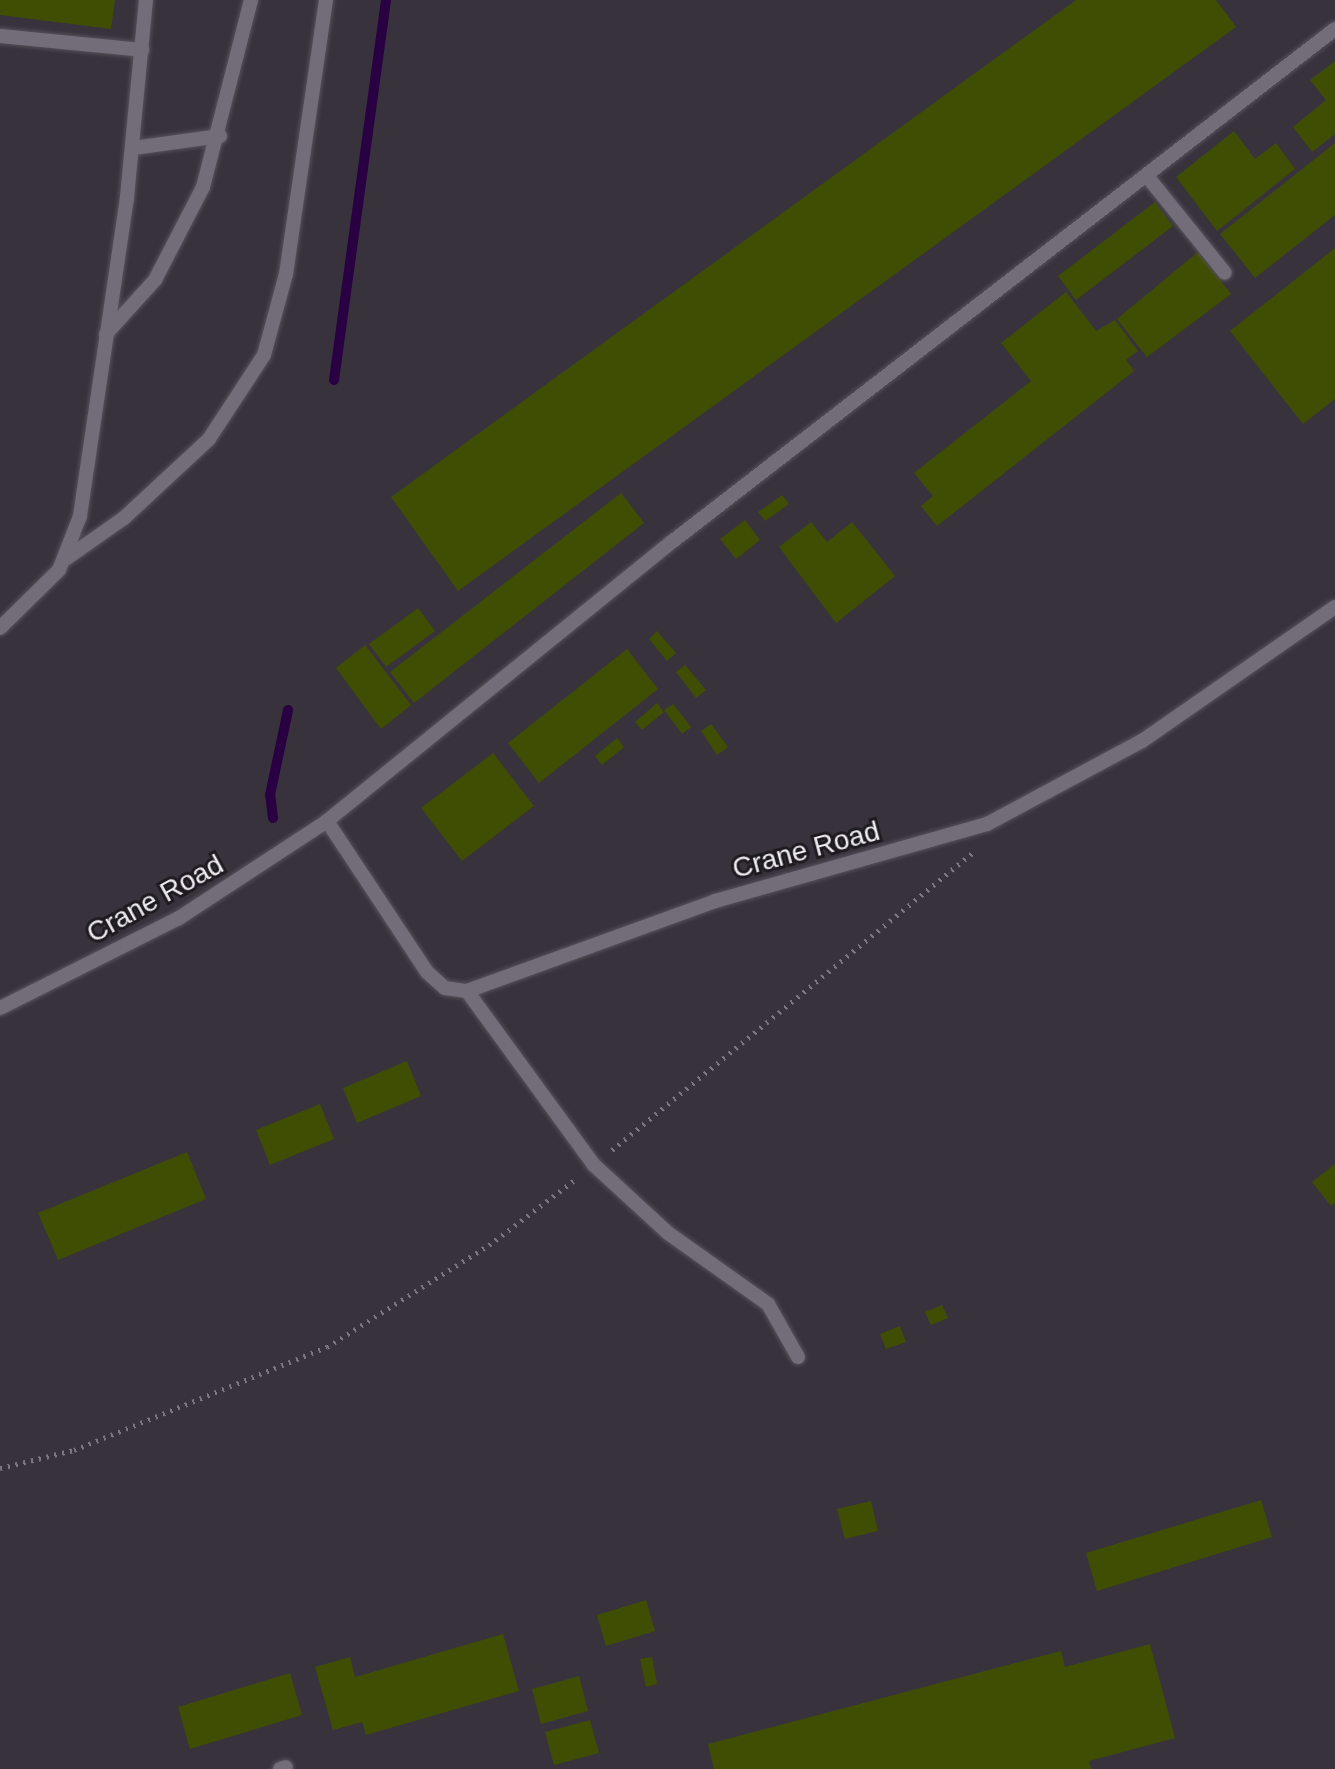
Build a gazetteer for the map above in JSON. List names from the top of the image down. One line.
{"streets":{"lane":["Crane Road"]}}
